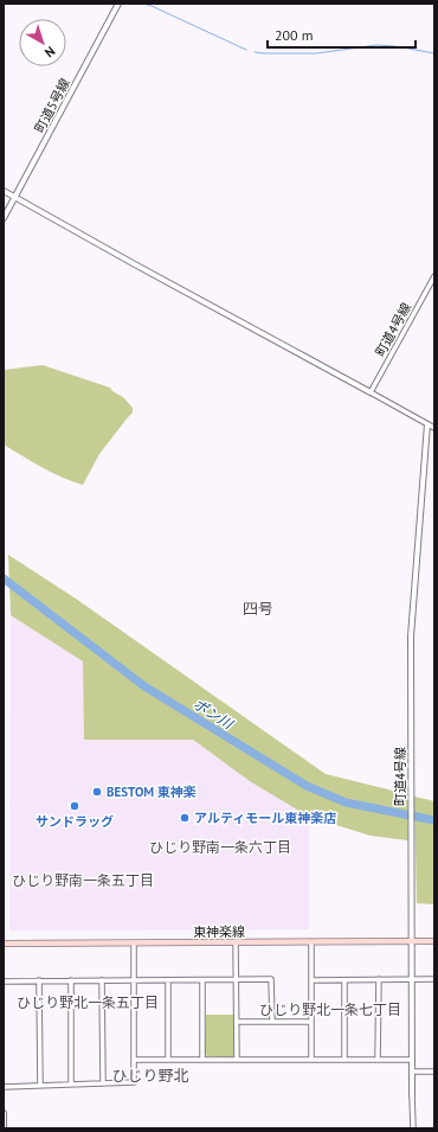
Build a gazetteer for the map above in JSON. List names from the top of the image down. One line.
{"streets":{"main road":["東神楽線"],"street":["町道5号線","町道4号線"]},"crossings":[["町道4号線","東神楽線"]],"districts":["四号","ひじり野南一条六丁目","ひじり野南一条五丁目","ひじり野北一条五丁目","ひじり野北一条七丁目","ひじり野北"],"water":["ポン川"],"places":["BESTOM 東神楽","サンドラッグ","アルティモール東神楽店"],"scale_bar":"200 m","north":"bottom right"}
